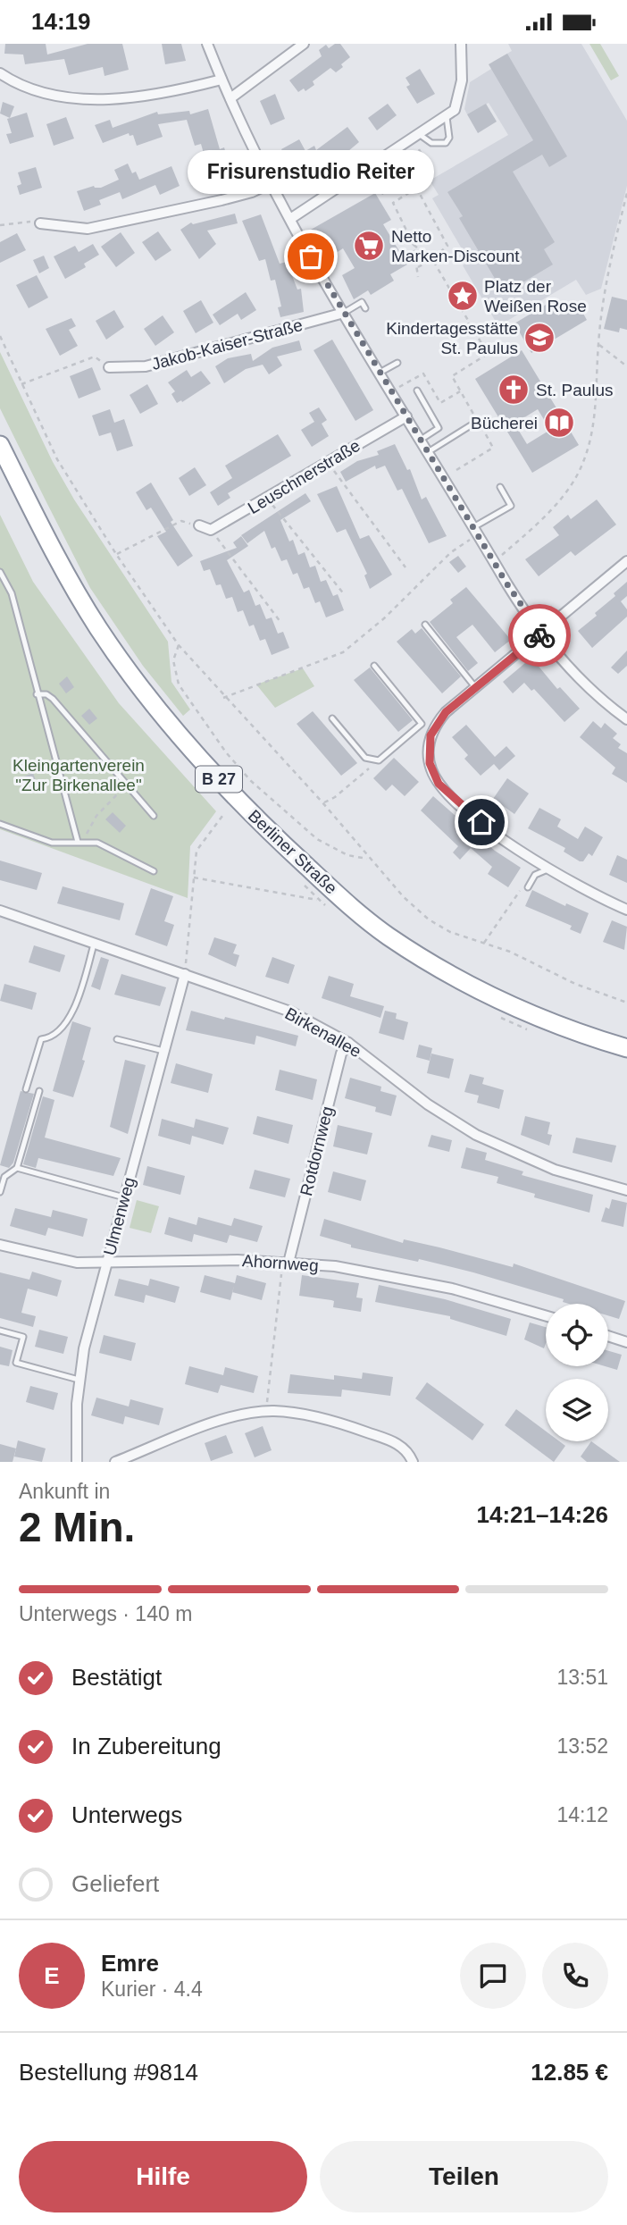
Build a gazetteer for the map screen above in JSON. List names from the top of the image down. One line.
{"streets":{"highway":["B 27","Berliner Straße"],"street":["Jakob-Kaiser-Straße","Leuschnerstraße","Birkenallee","Rotdornweg","Ulmenweg","Ahornweg"]},"crossings":[["Birkenallee","Rotdornweg"],["Birkenallee","Ulmenweg"],["Rotdornweg","Ahornweg"],["Ulmenweg","Ahornweg"]],"parks":["Kleingartenverein \"Zur Birkenallee\""],"places":{"supermarket":["Netto Marken-Discount"],"other":["Frisurenstudio Reiter"],"place":["Platz der Weißen Rose"],"school or university":["Kindertagesstätte St. Paulus"],"church":["St. Paulus"],"library":["Bücherei"]},"page":{"status":"14:19","bubble":"Frisurenstudio Reiter","heading":["2 Min.","Ankunft in","14:21–14:26"],"panel":["Emre","Kurier · 4.4","Bestellung #9814","12.85 €"],"bar":"Unterwegs · 140 m","list":[["Bestätigt","13:51"],["In Zubereitung","13:52"],["Unterwegs","14:12"],"Geliefert"],"round":"E","buttons":["Hilfe","Teilen"]}}
